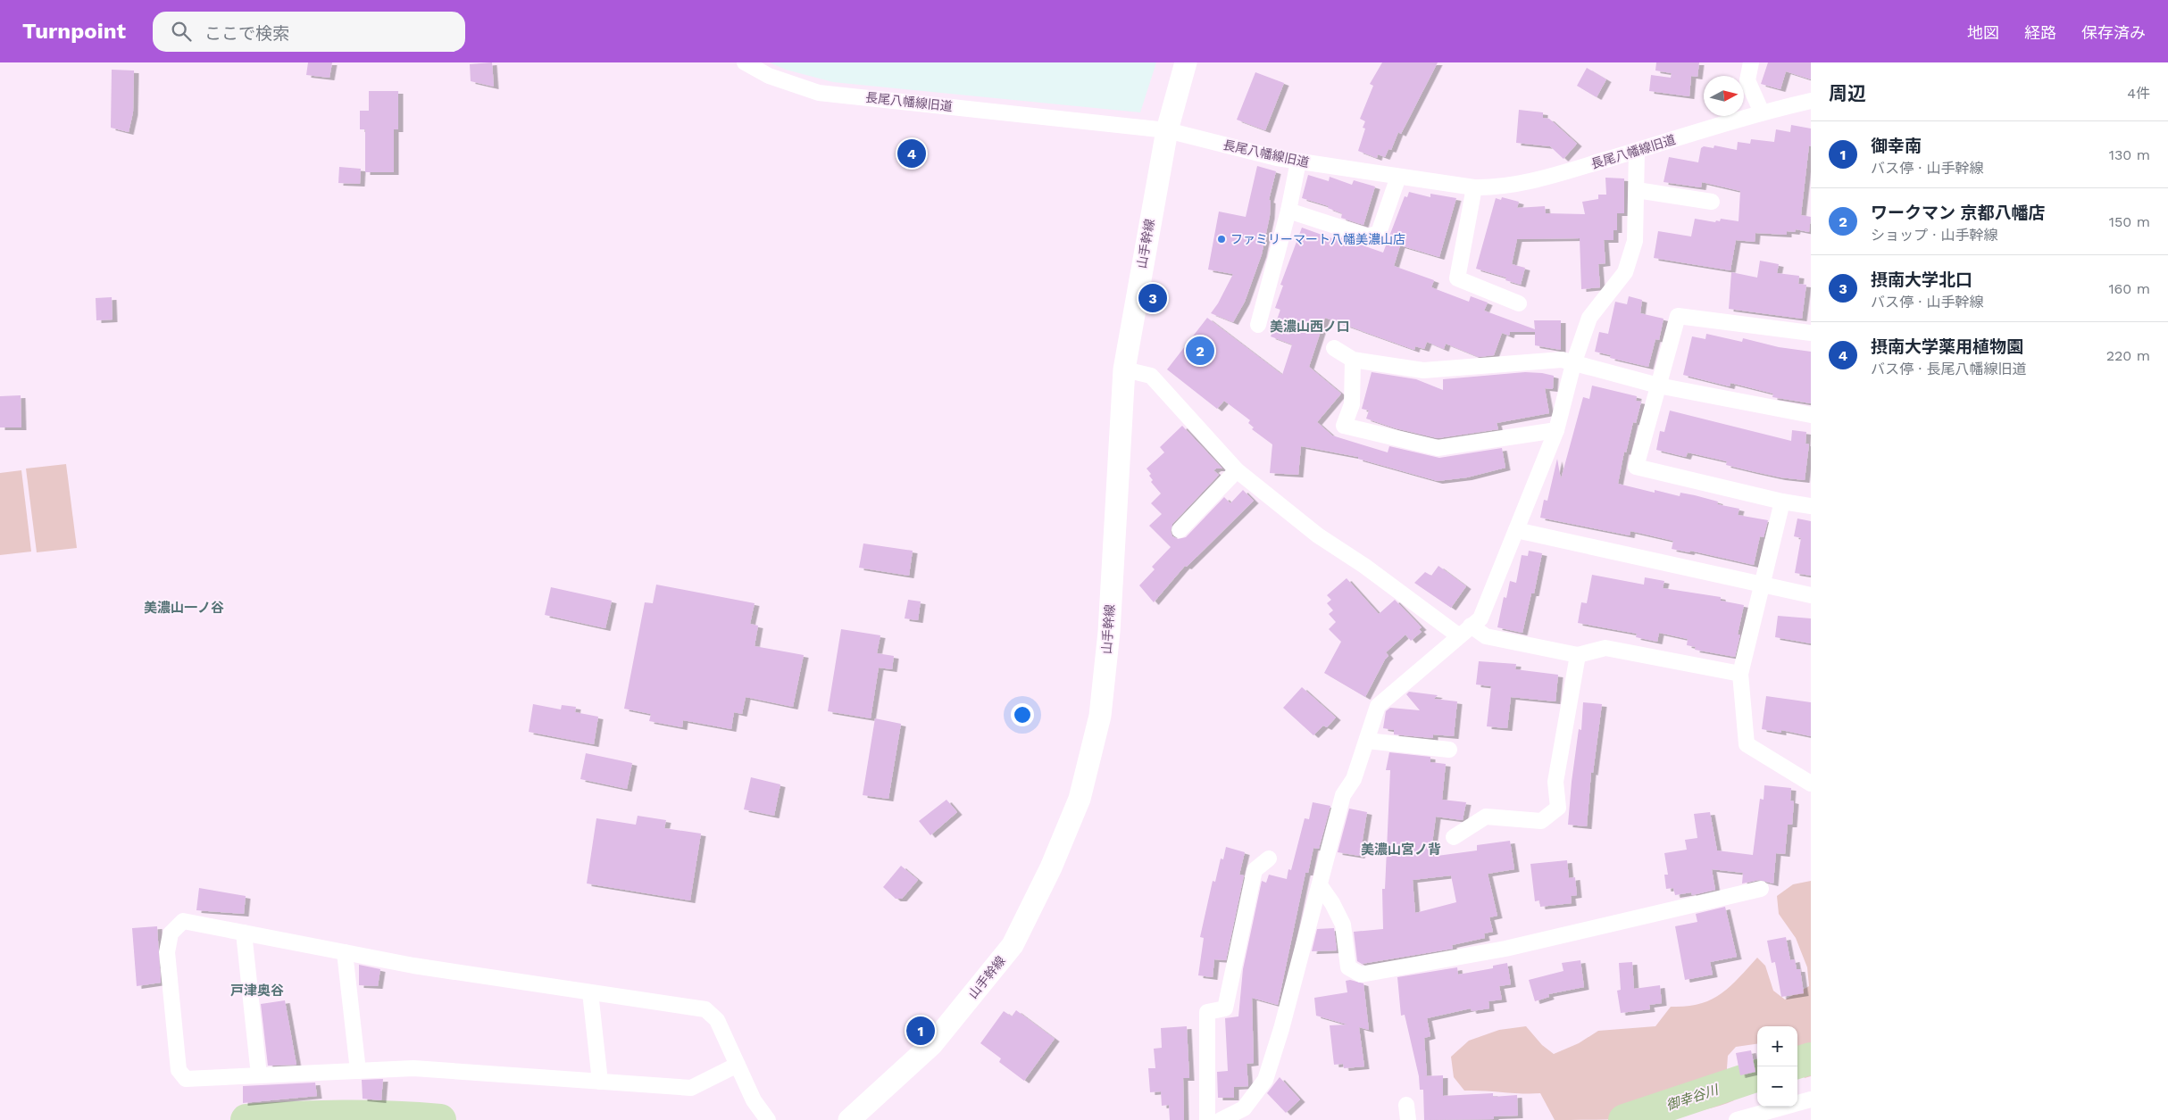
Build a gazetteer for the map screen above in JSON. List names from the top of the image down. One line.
{"streets":{"main road":["山手幹線"],"street":["長尾八幡線旧道"]},"crossings":[["長尾八幡線旧道","山手幹線"]],"districts":["美濃山西ノ口","美濃山一ノ谷","美濃山宮ノ背","戸津奥谷"],"water":["御幸谷川"],"places":["ファミリーマート八幡美濃山店"],"north":"right","page":{"header":"Turnpoint","search":"ここで検索","nav":["地図","経路","保存済み"],"heading":["周辺","4件"],"list":[{"mark":"1","name":"御幸南","note":"バス停 · 山手幹線","value":"130 m"},{"mark":"2","name":"ワークマン 京都八幡店","note":"ショップ · 山手幹線","value":"150 m"},{"mark":"3","name":"摂南大学北口","note":"バス停 · 山手幹線","value":"160 m"},{"mark":"4","name":"摂南大学薬用植物園","note":"バス停 · 長尾八幡線旧道","value":"220 m"}],"pins":["4","3","2","1"],"map_buttons":["+","−"]}}
